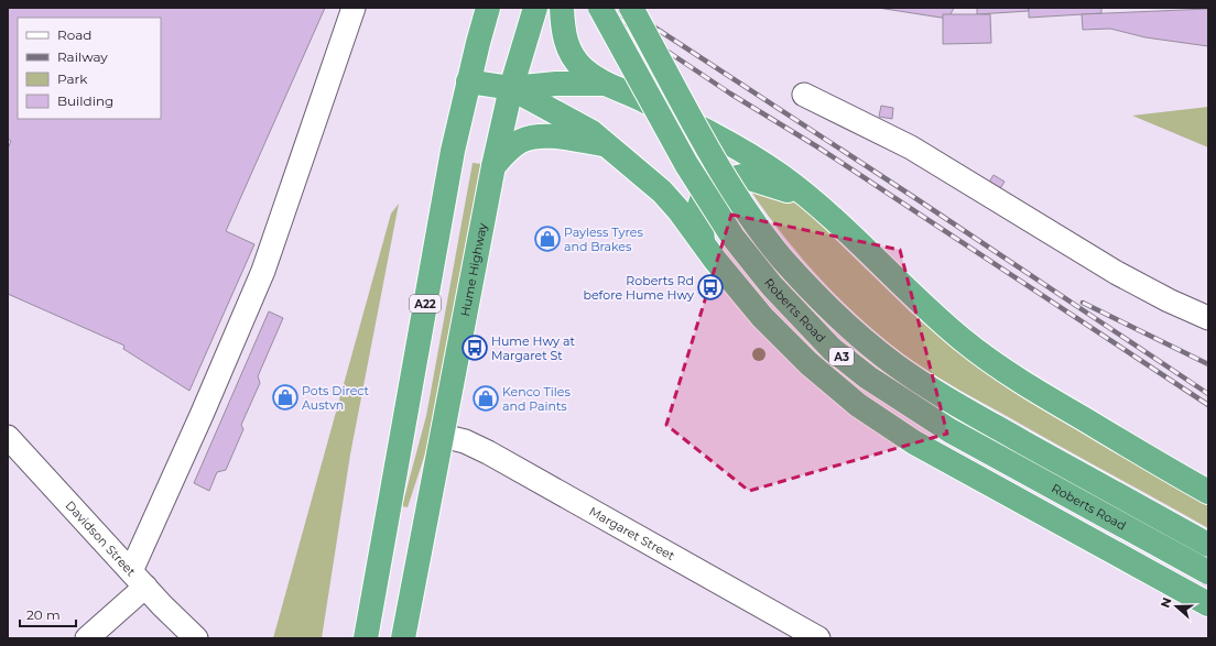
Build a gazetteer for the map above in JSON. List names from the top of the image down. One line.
{"streets":{"highway":["Hume Highway","A22","Roberts Road","A3"],"street":["Margaret Street","Davidson Street"]},"crossings":[["Hume Highway","Margaret Street"]],"places":{"shop":["Payless Tyres and Brakes","Pots Direct Austvn","Kenco Tiles and Paints"],"bus stop":["Roberts Rd before Hume Hwy","Hume Hwy at Margaret St"]},"legend":["Road","Railway","Park","Building"],"scale_bar":"20 m","north":"left"}
